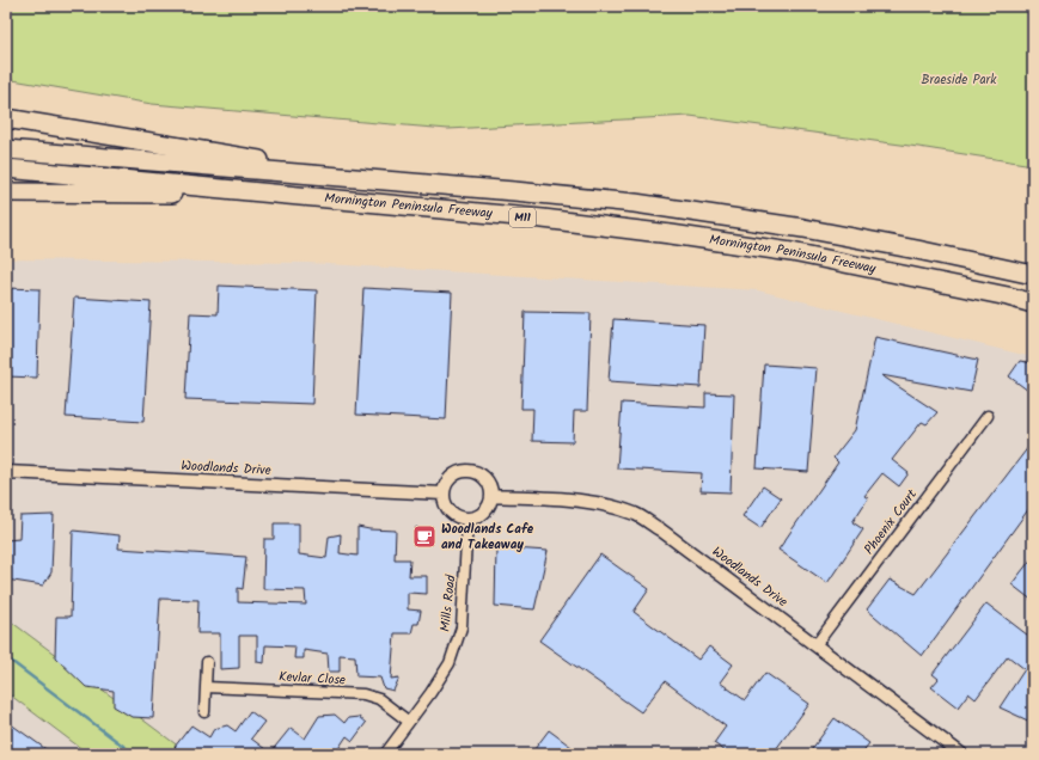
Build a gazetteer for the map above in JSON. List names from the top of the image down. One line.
{"streets":{"highway":["Mornington Peninsula Freeway","M11"],"street":["Woodlands Drive","Phoenix Court","Mills Road","Kevlar Close"]},"crossings":[["Woodlands Drive","Phoenix Court"],["Woodlands Drive","Mills Road"],["Mills Road","Kevlar Close"]],"parks":["Braeside Park"],"places":{"cafe":["Woodlands Cafe and Takeaway"]}}
